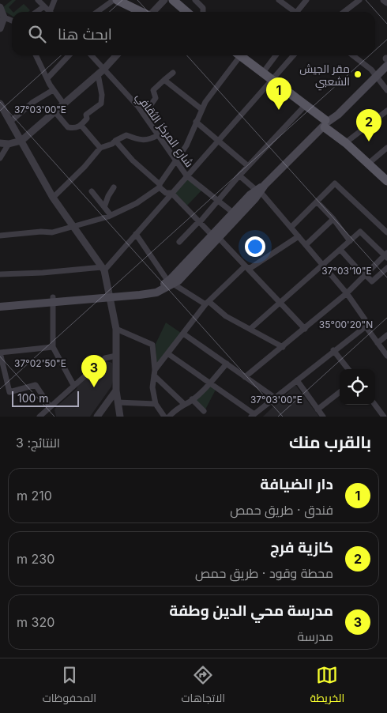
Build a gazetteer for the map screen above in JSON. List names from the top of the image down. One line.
{"streets":{"street":["شارع المركز الثقافي"]},"places":["مقر الجيش الشعبي"],"scale_bar":"100 m","page":{"search":"ابحث هنا","pins":["1","2","3"],"scale":"100 m","heading":["بالقرب منك","النتائج: 3"],"list":[{"mark":"1","name":"دار الضيافة","note":"فندق · طريق حمص","value":"210 m"},{"mark":"2","name":"كازية فرج","note":"محطة وقود · طريق حمص","value":"230 m"},{"mark":"3","name":"مدرسة محي الدين وطفة","note":"مدرسة","value":"320 m"}],"nav":["الخريطة","الاتجاهات","المحفوظات"]},"coordinates":["37°03'00\"E","37°03'10\"E","35°00'20\"N","37°02'50\"E"]}
